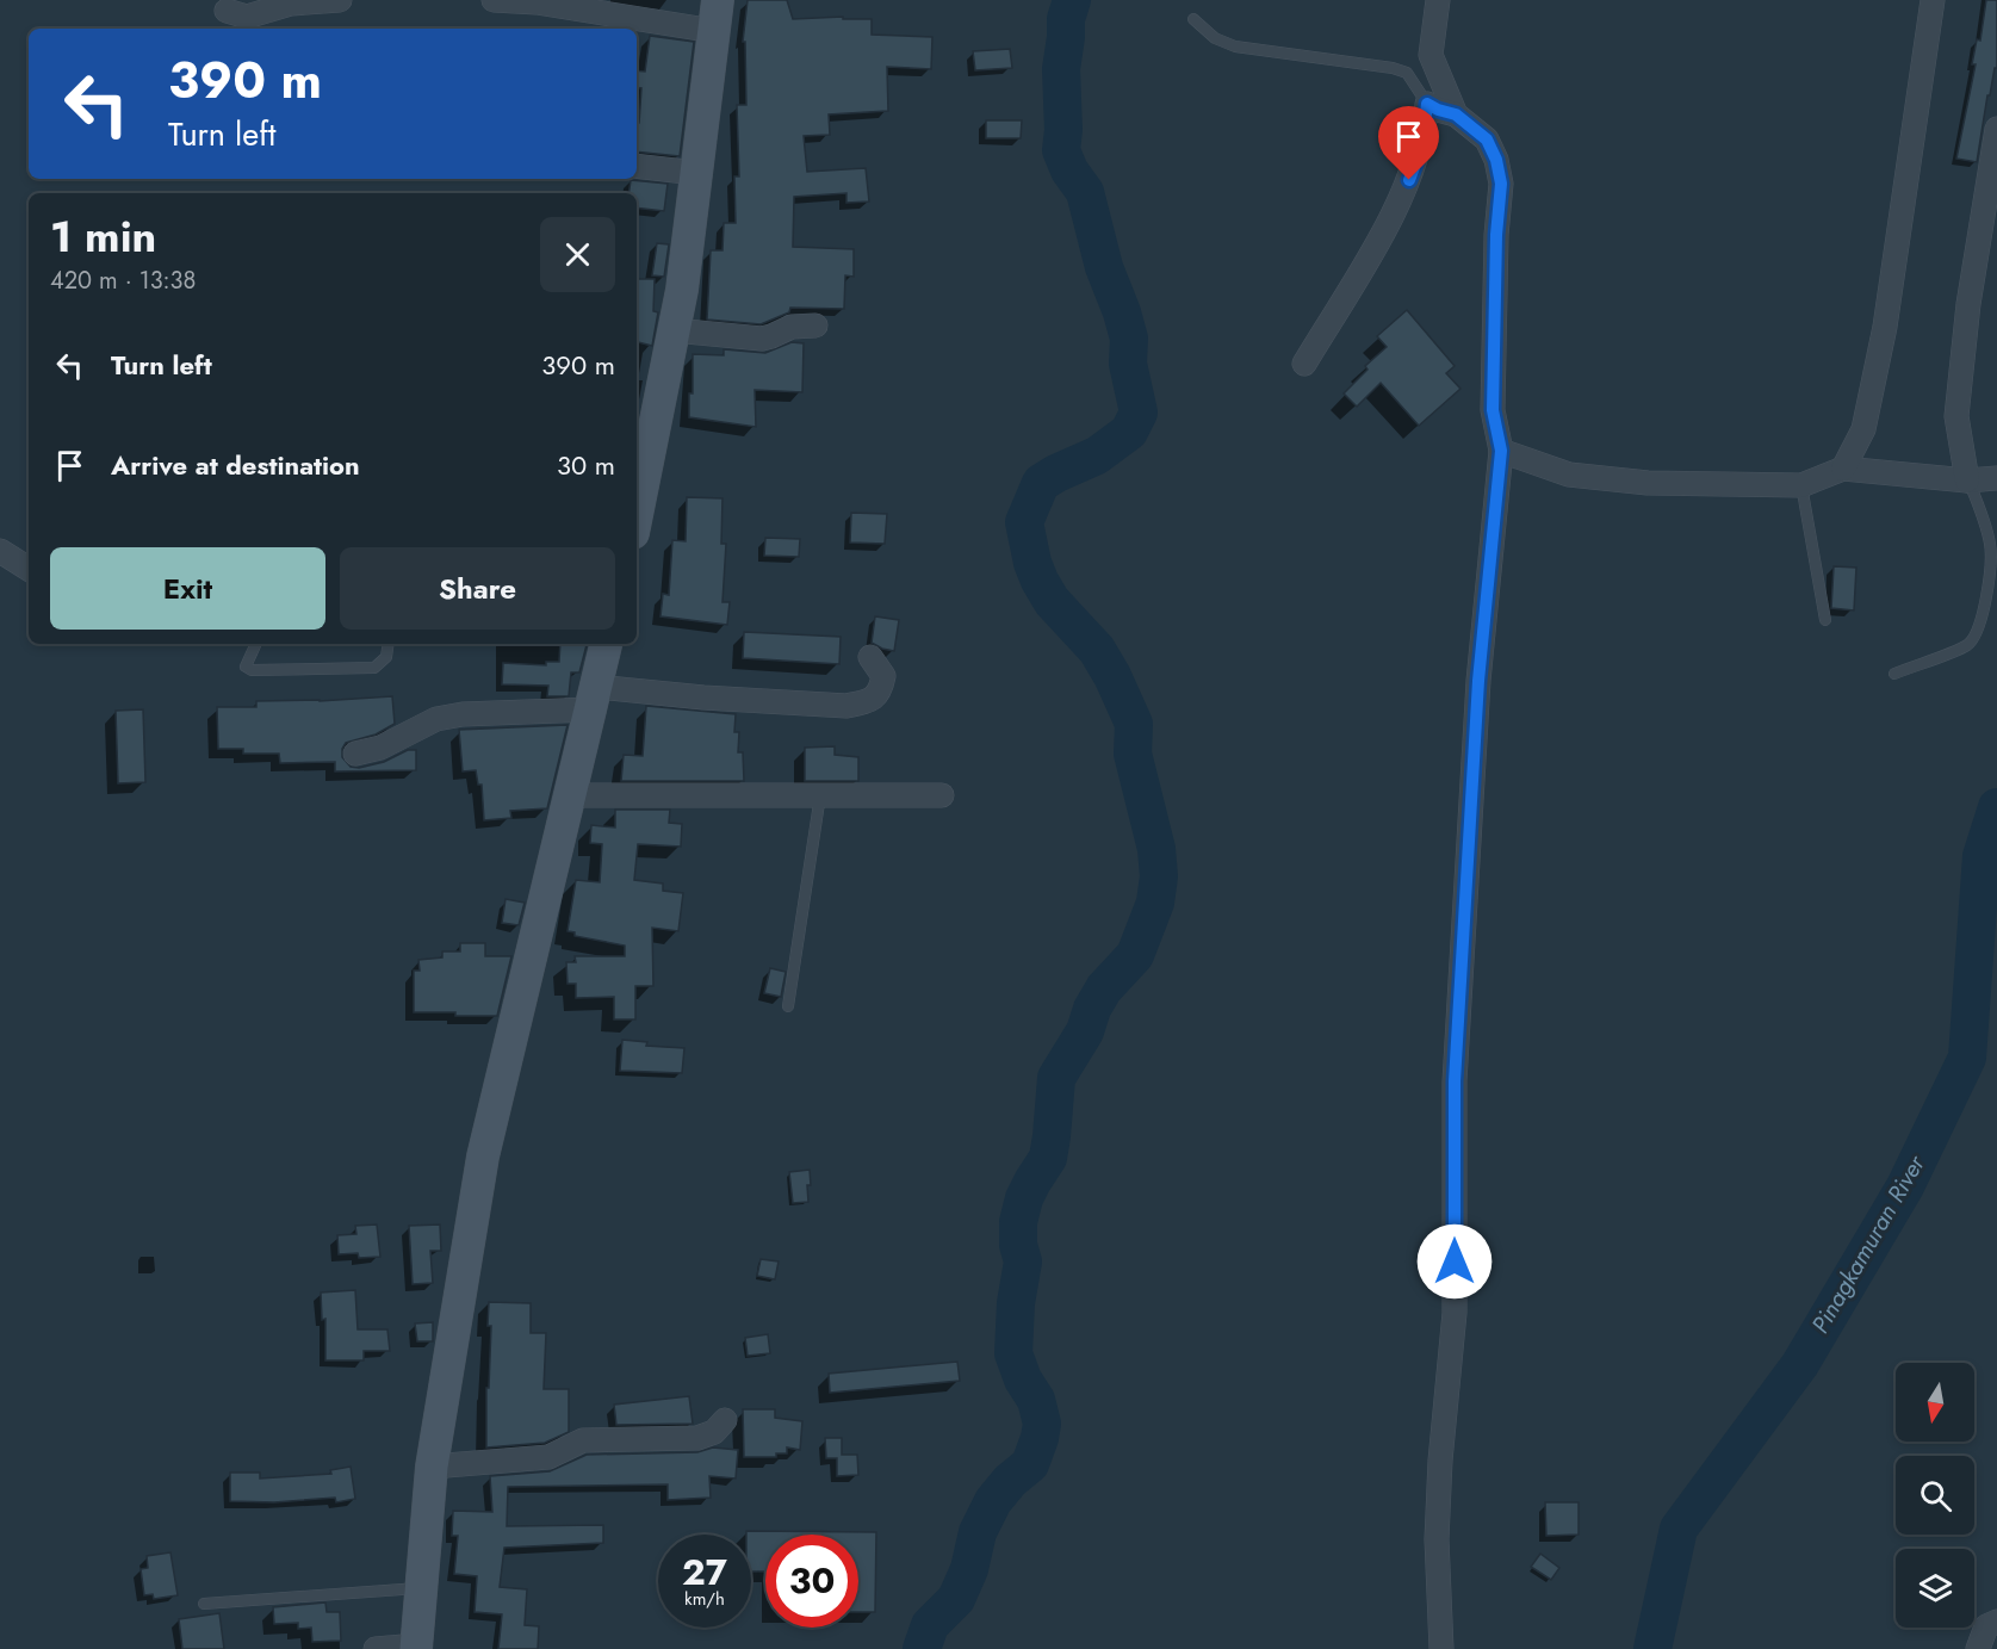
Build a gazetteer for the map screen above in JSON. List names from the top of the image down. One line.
{"water":["Pinagkamuran River"],"north":"bottom","page":{"turn":["390 m","Turn left"],"heading":["1 min","420 m · 13:38"],"list":[{"name":"Turn left","value":"390 m"},{"name":"Arrive at destination","value":"30 m"}],"buttons":["Exit","Share"],"speed":"27 km/h","limit":"30"}}
